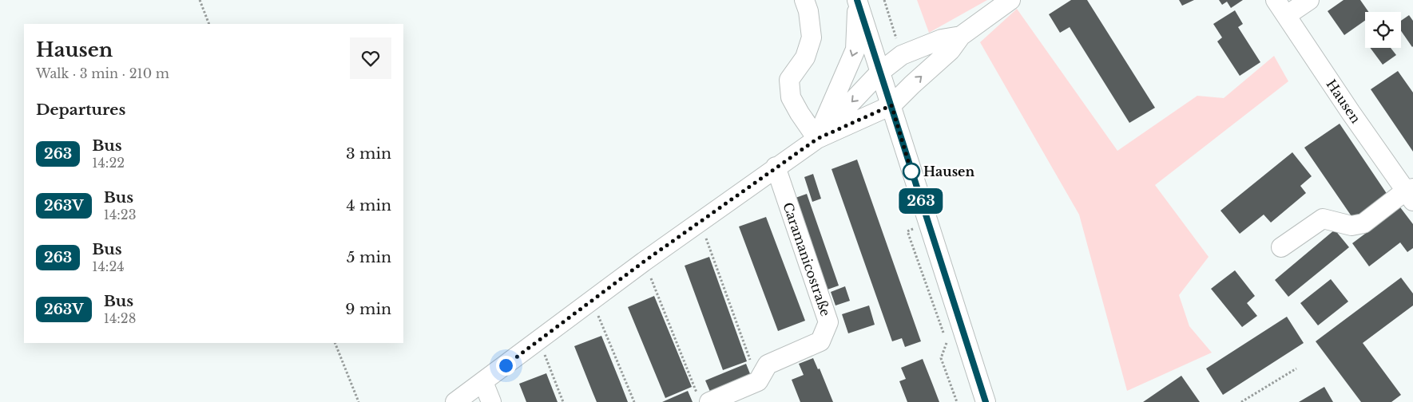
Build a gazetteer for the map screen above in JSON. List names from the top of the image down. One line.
{"streets":{"street":["Hausen","Caramanicostraße"]},"places":["Hausen"],"lines":["bus line 263"],"page":{"on_map":"263","heading":[["Hausen","Walk · 3 min · 210 m"],"Departures"],"list":[{"mark":"263","name":"Bus","note":"14:22","value":"3 min"},{"mark":"263V","name":"Bus","note":"14:23","value":"4 min"},{"mark":"263","name":"Bus","note":"14:24","value":"5 min"},{"mark":"263V","name":"Bus","note":"14:28","value":"9 min"}]}}
